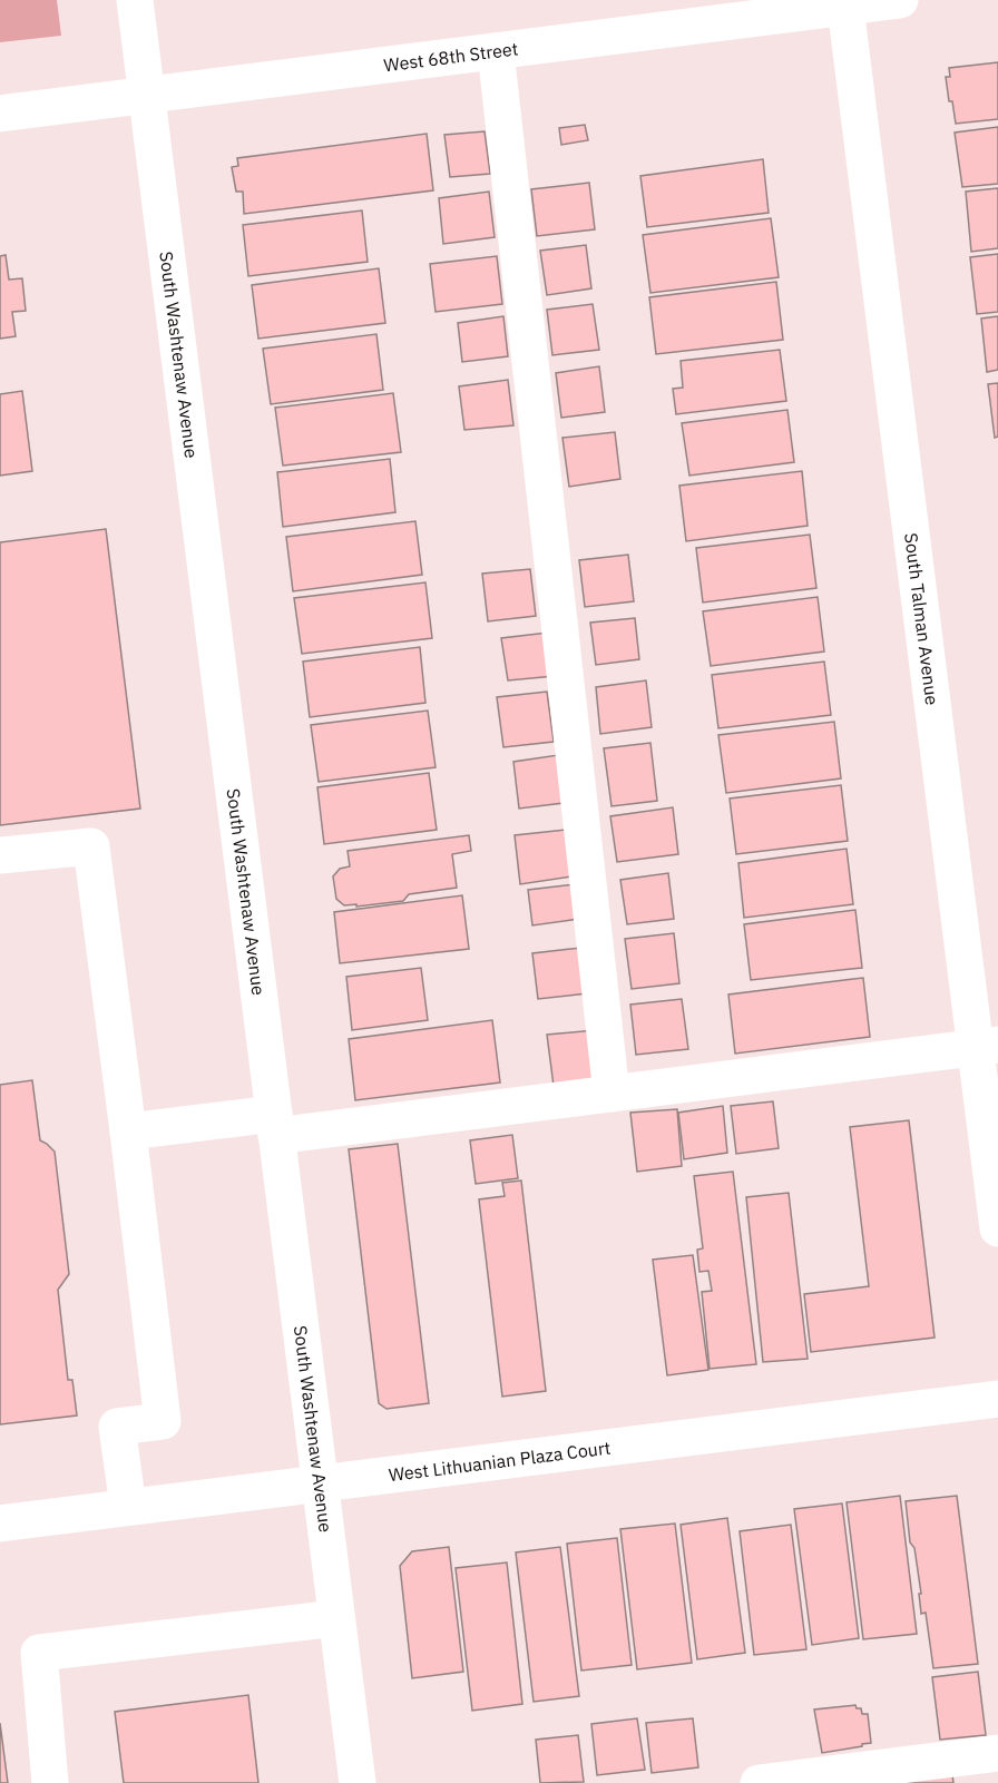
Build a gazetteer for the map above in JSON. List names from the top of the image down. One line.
{"streets":{"street":["West 68th Street","South Washtenaw Avenue","South Talman Avenue","West Lithuanian Plaza Court"]},"crossings":[["West 68th Street","South Washtenaw Avenue"],["West 68th Street","South Talman Avenue"],["South Washtenaw Avenue","West Lithuanian Plaza Court"]]}
